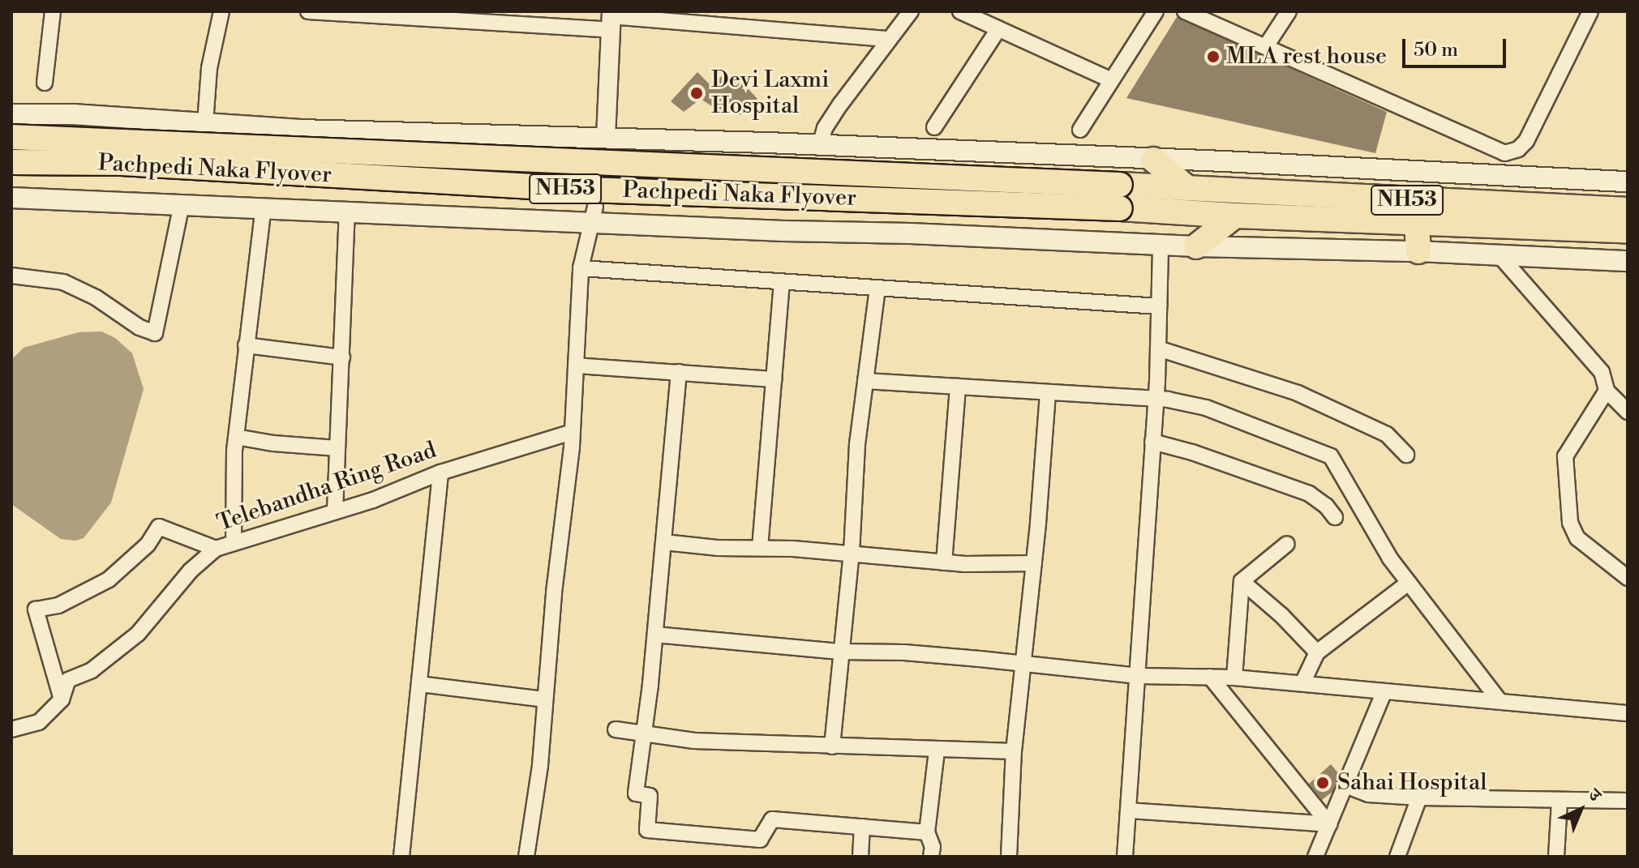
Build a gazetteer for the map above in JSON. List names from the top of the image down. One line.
{"streets":{"highway":["Pachpedi Naka Flyover","NH53"],"street":["Telebandha Ring Road"]},"crossings":[["Pachpedi Naka Flyover","NH53"]],"places":["MLA rest house","Devi Laxmi Hospital","Sahai Hospital"],"scale_bar":"50 m","north":"top right"}
